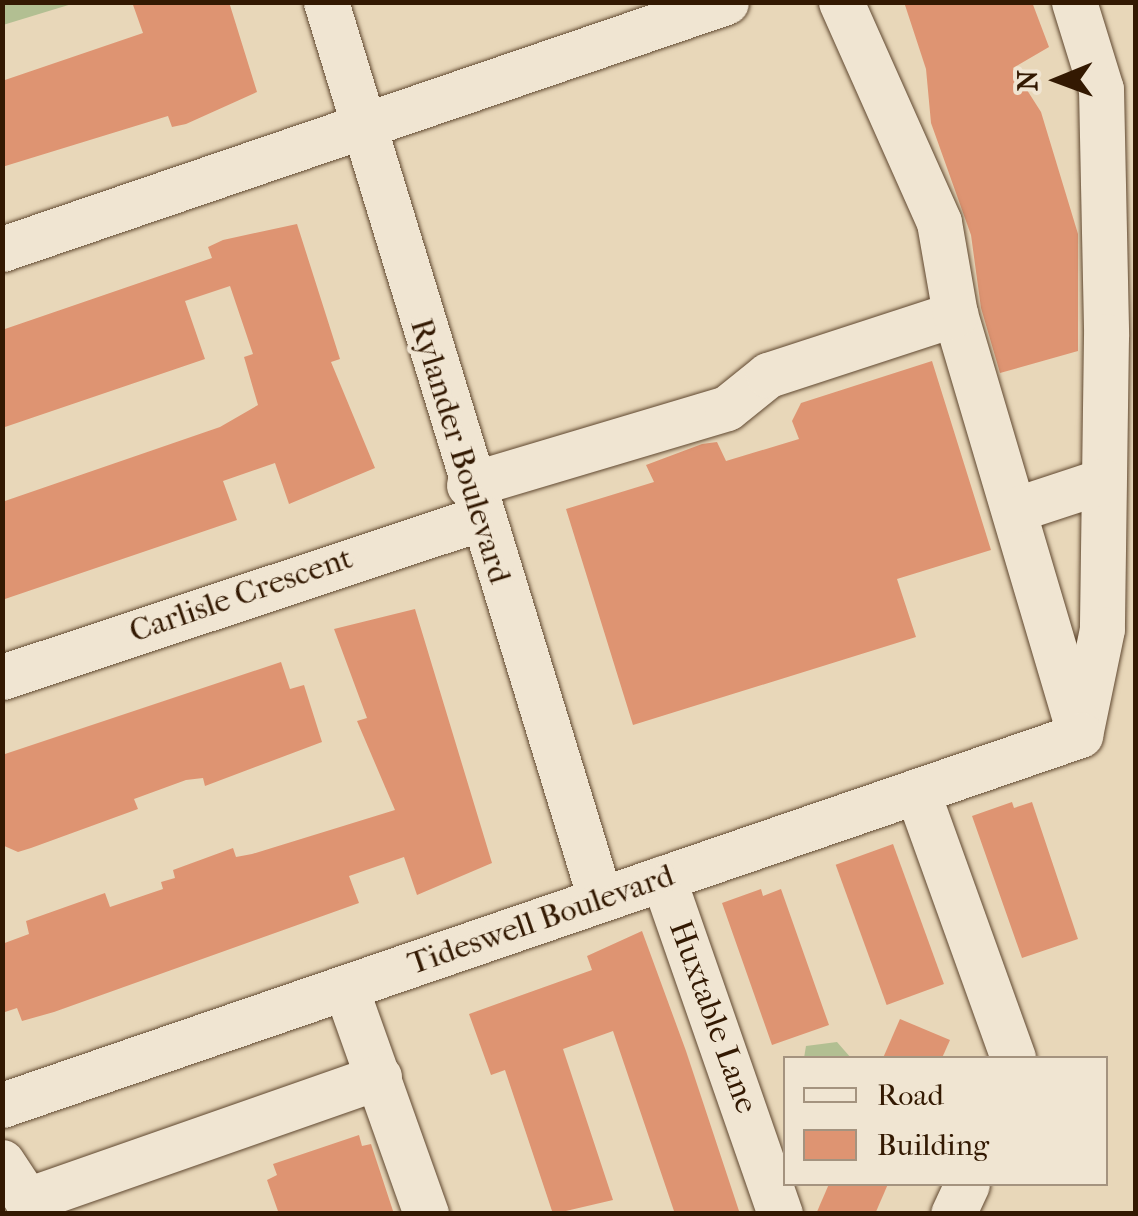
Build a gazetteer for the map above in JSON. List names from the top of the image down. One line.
{"streets":{"street":["Rylander Boulevard","Carlisle Crescent","Tideswell Boulevard","Huxtable Lane"]},"crossings":[["Rylander Boulevard","Carlisle Crescent"],["Rylander Boulevard","Tideswell Boulevard"],["Tideswell Boulevard","Huxtable Lane"]],"legend":["Road","Building"],"north":"left"}
